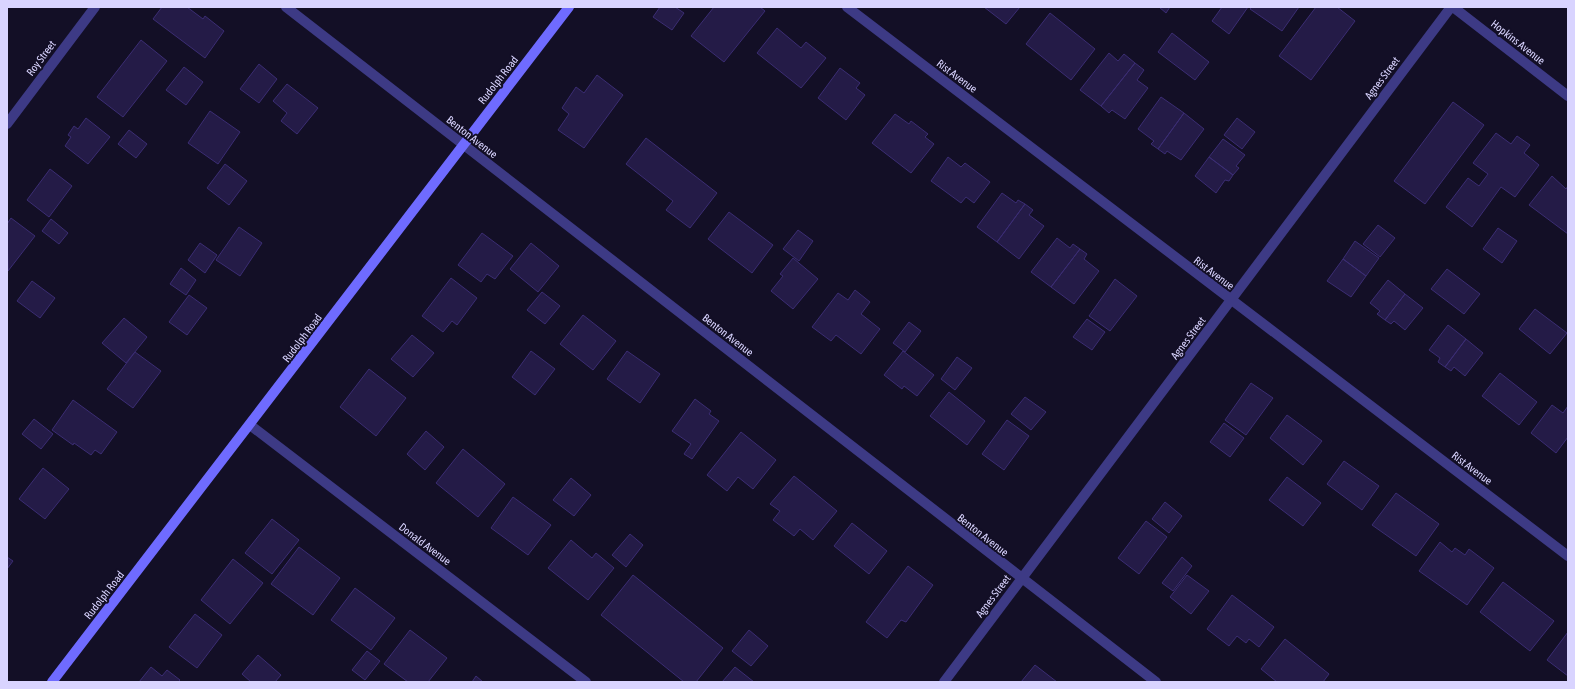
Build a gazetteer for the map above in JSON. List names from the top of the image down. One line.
{"streets":{"street":["Hopkins Avenue","Roy Street","Rist Avenue","Agnes Street","Rudolph Road","Benton Avenue","Donald Avenue"]},"crossings":[["Hopkins Avenue","Agnes Street"],["Rist Avenue","Agnes Street"],["Agnes Street","Benton Avenue"],["Rudolph Road","Benton Avenue"],["Rudolph Road","Donald Avenue"]]}
